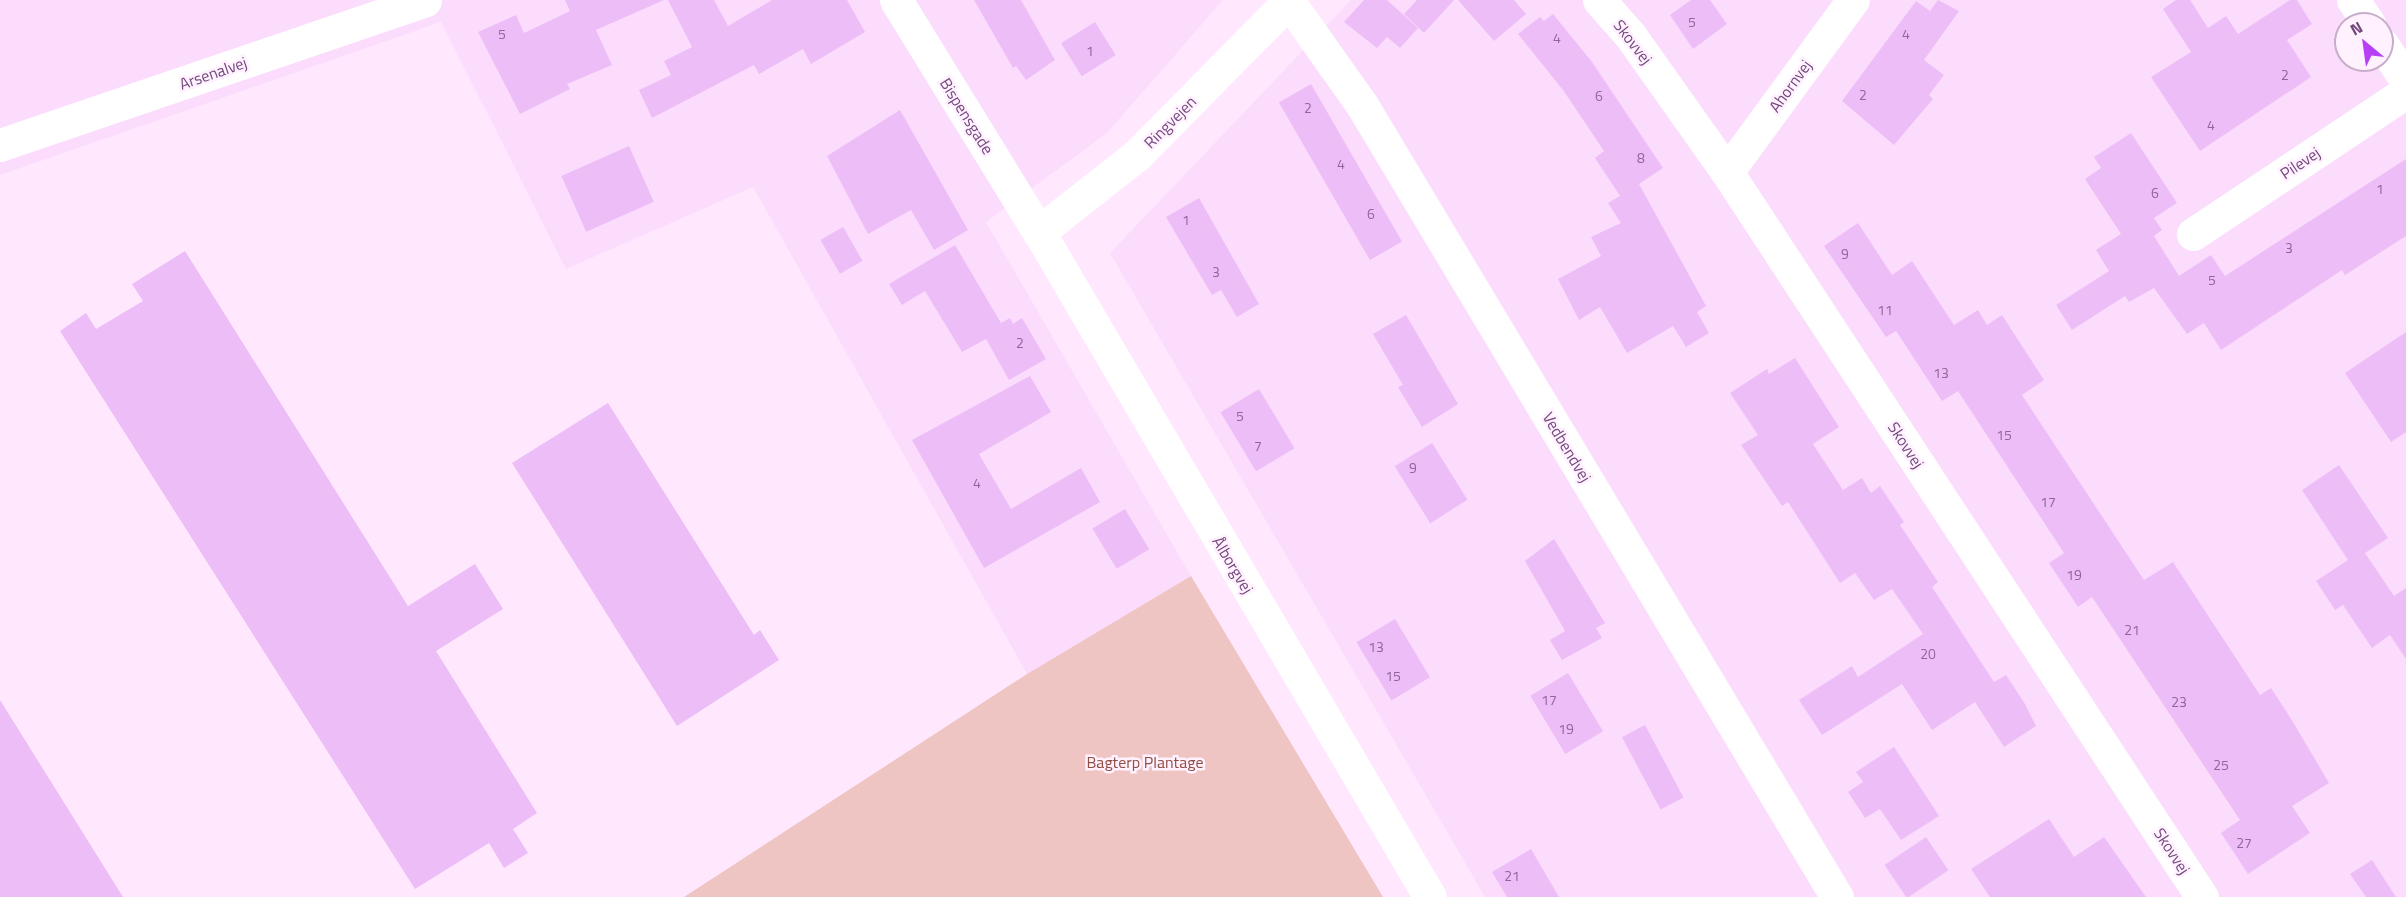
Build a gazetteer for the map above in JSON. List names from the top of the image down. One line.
{"streets":{"street":["Skovvej","Arsenalvej","Ahornvej","Bispensgade","Ringvejen","Pilevej","Vedbendvej","Ålborgvej"]},"crossings":[["Skovvej","Ahornvej"],["Bispensgade","Ringvejen"],["Bispensgade","Ålborgvej"],["Ringvejen","Vedbendvej"],["Ringvejen","Ålborgvej"]],"parks":["Bagterp Plantage"],"house_numbers":["5","5","4","4","1","2","2","6","2","4","8","4","1","6","6","1","3","9","3","5","11","2","13","5","15","7","9","4","17","19","21","13","20","15","17","23","19","25","27","21"],"north":"top left"}
